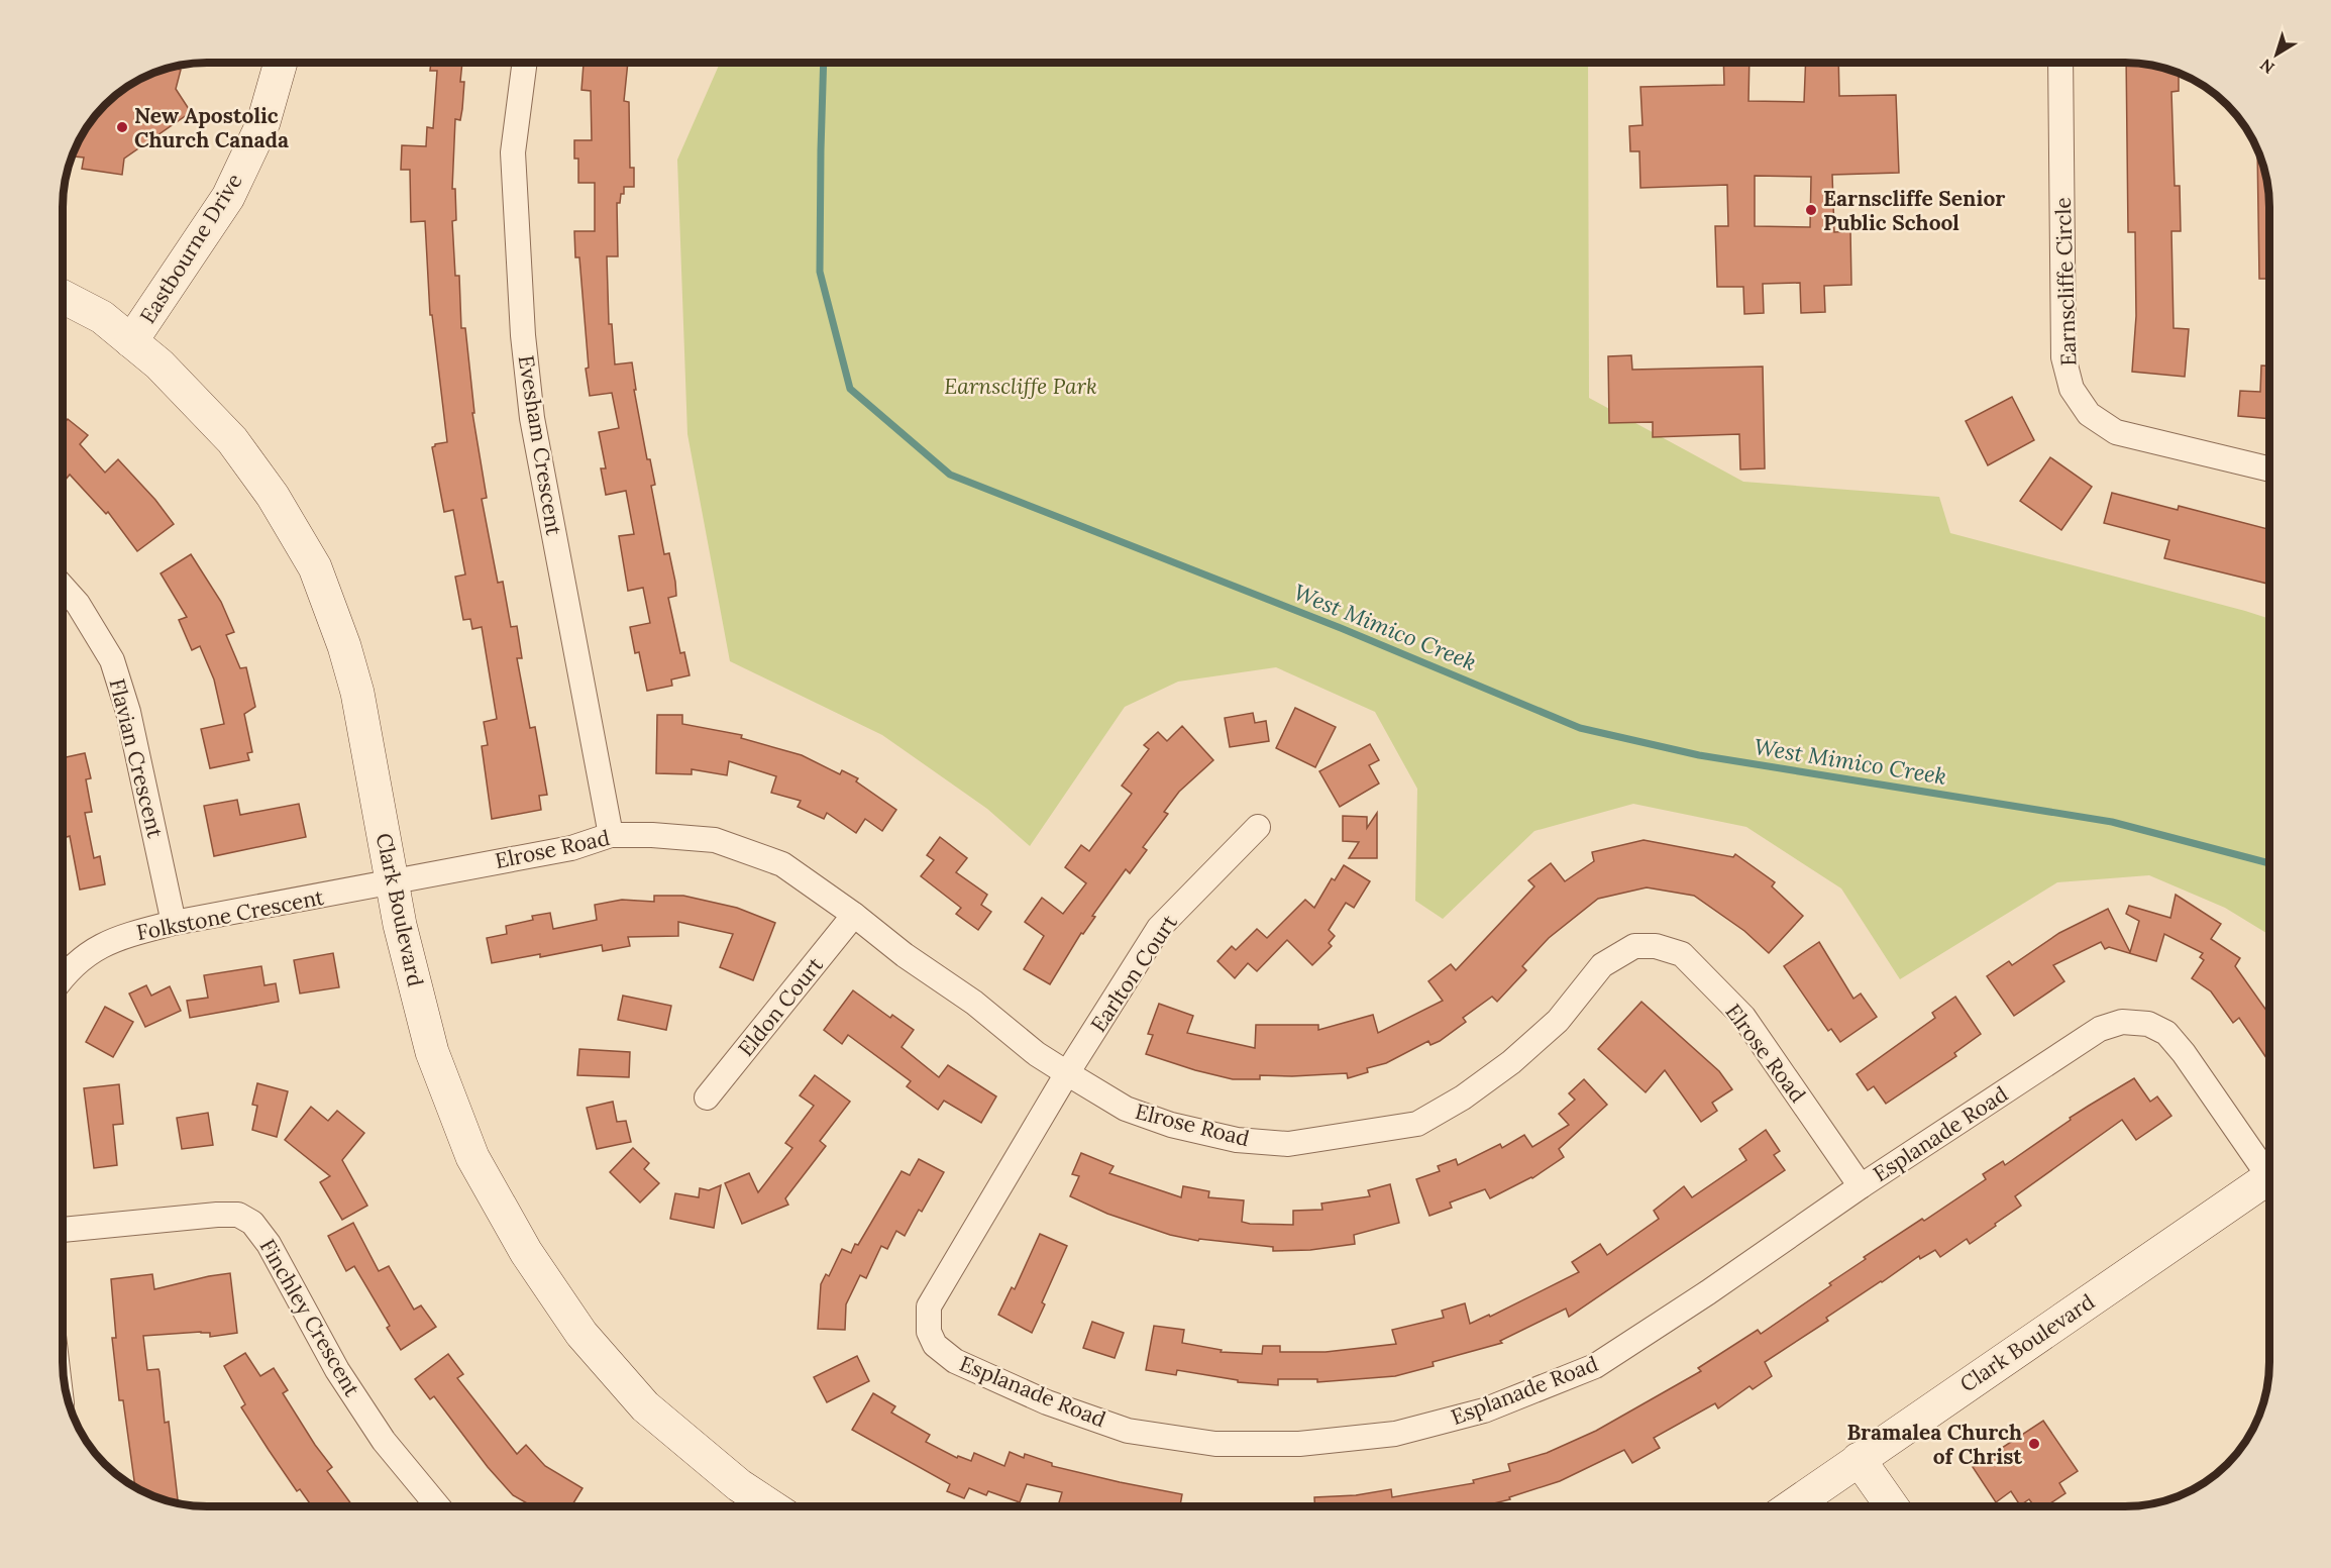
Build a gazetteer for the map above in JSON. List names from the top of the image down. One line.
{"streets":{"street":["Eastbourne Drive","Earnscliffe Circle","Evesham Crescent","Flavian Crescent","Elrose Road","Clark Boulevard","Folkstone Crescent","Earlton Court","Eldon Court","Esplanade Road","Finchley Crescent"]},"crossings":[["Eastbourne Drive","Clark Boulevard"],["Evesham Crescent","Elrose Road"],["Flavian Crescent","Folkstone Crescent"],["Elrose Road","Clark Boulevard"],["Elrose Road","Folkstone Crescent"],["Elrose Road","Earlton Court"],["Elrose Road","Eldon Court"],["Elrose Road","Esplanade Road"],["Clark Boulevard","Folkstone Crescent"],["Earlton Court","Esplanade Road"]],"water":["West Mimico Creek"],"parks":["Earnscliffe Park"],"places":["New Apostolic Church Canada","Earnscliffe Senior Public School","Bramalea Church of Christ"],"north":"bottom left"}
